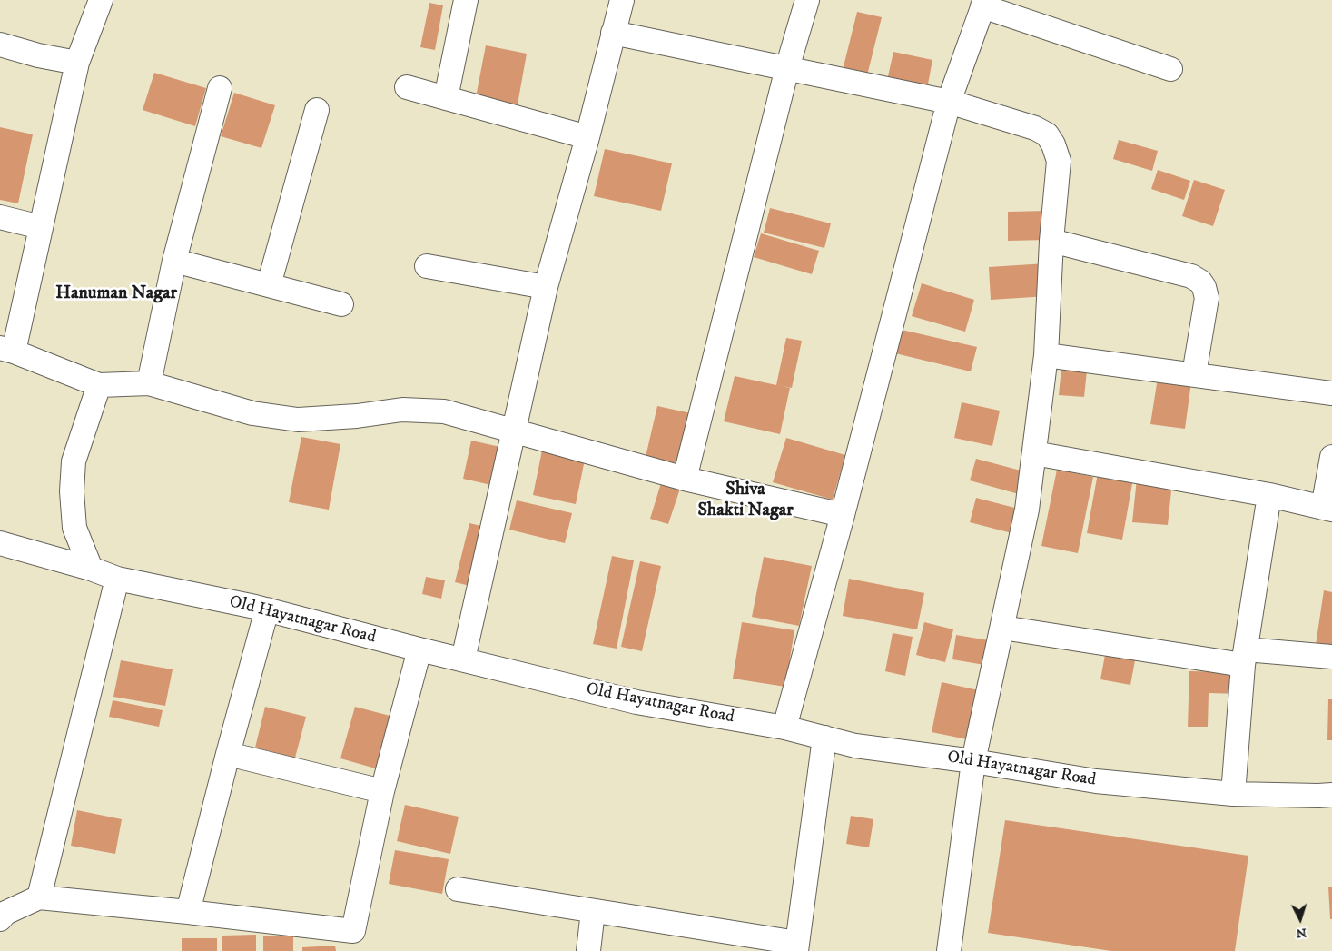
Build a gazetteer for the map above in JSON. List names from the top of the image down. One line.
{"streets":{"street":["Old Hayatnagar Road"]},"districts":["Hanuman Nagar","Shiva Shakti Nagar"],"north":"bottom"}
